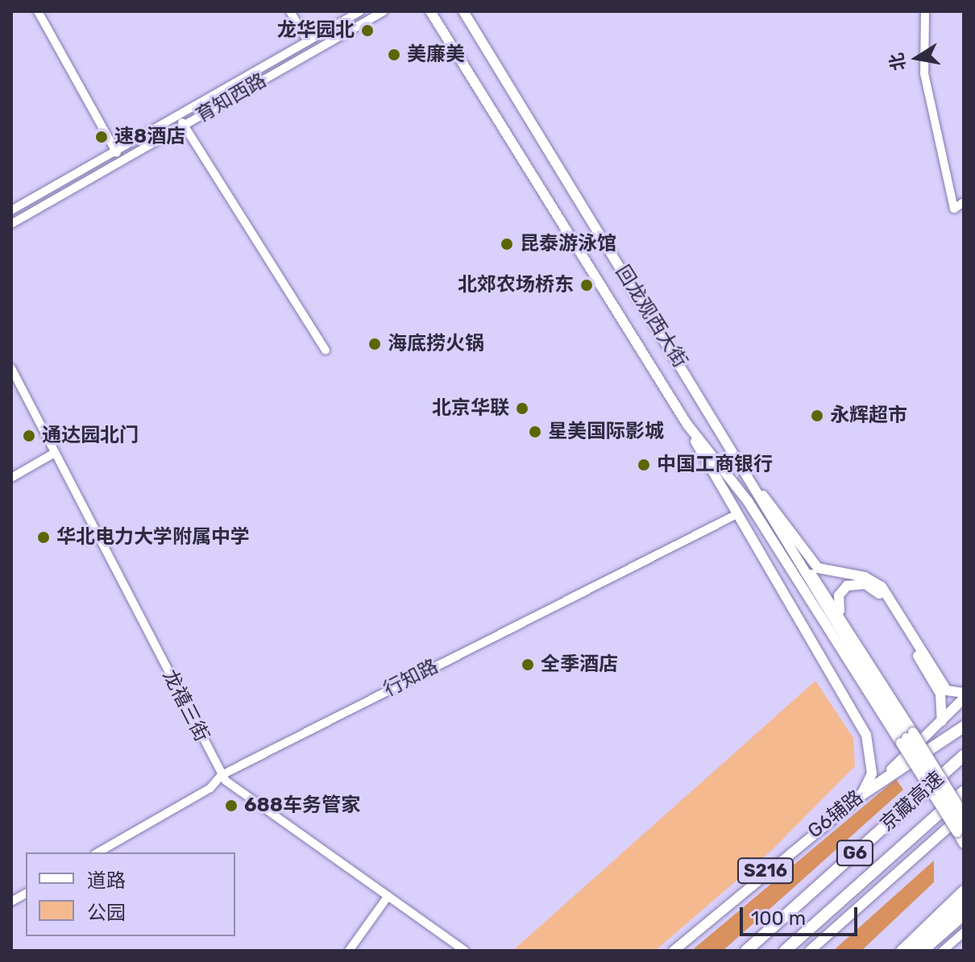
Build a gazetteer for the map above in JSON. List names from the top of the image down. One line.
{"streets":{"highway":["京藏高速","G6"],"main road":["回龙观西大街","G6辅路","S216"],"street":["育知西路","行知路","龙禧三街"]},"crossings":[["回龙观西大街","行知路"],["回龙观西大街","G6辅路"],["行知路","龙禧三街"]],"places":["龙华园北","美廉美","速8酒店","昆泰游泳馆","北郊农场桥东","海底捞火锅","北京华联","永辉超市","星美国际影城","通达园北门","中国工商银行","华北电力大学附属中学","全季酒店","688车务管家"],"legend":["道路","公园"],"scale_bar":"100 m","north":"left"}
